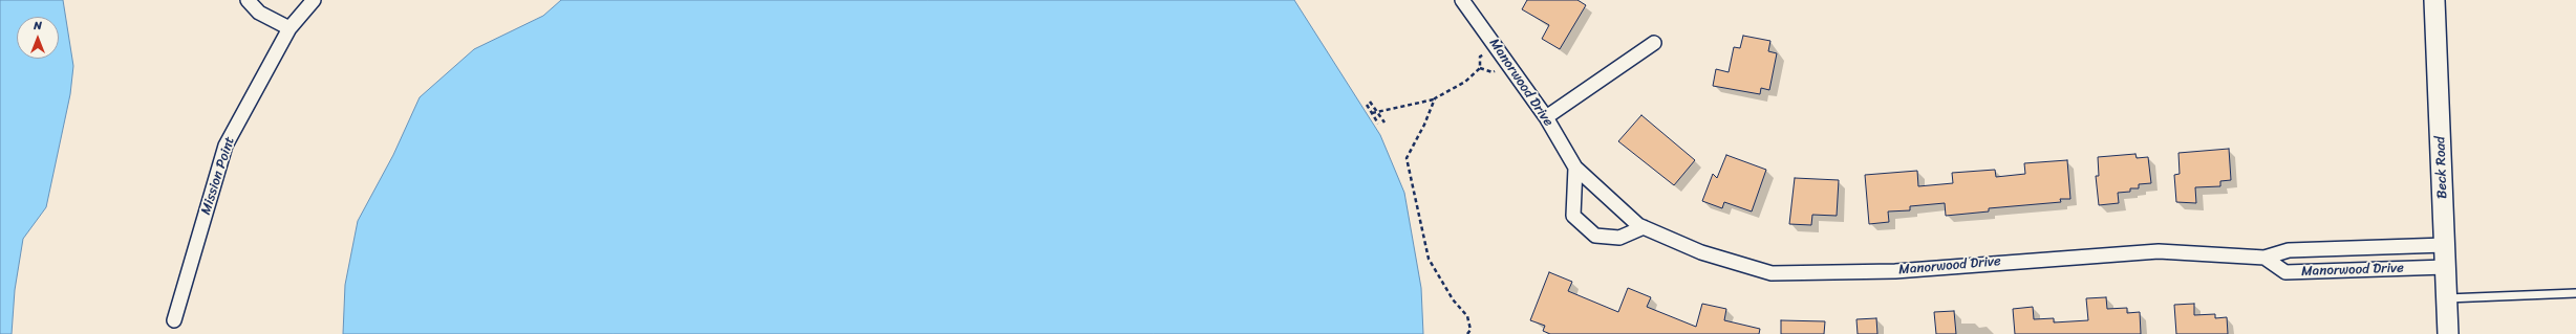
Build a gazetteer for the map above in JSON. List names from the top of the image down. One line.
{"streets":{"main road":["Beck Road"],"street":["Manorwood Drive","Mission Point"]},"crossings":[["Manorwood Drive","Beck Road"]],"north":"top"}
